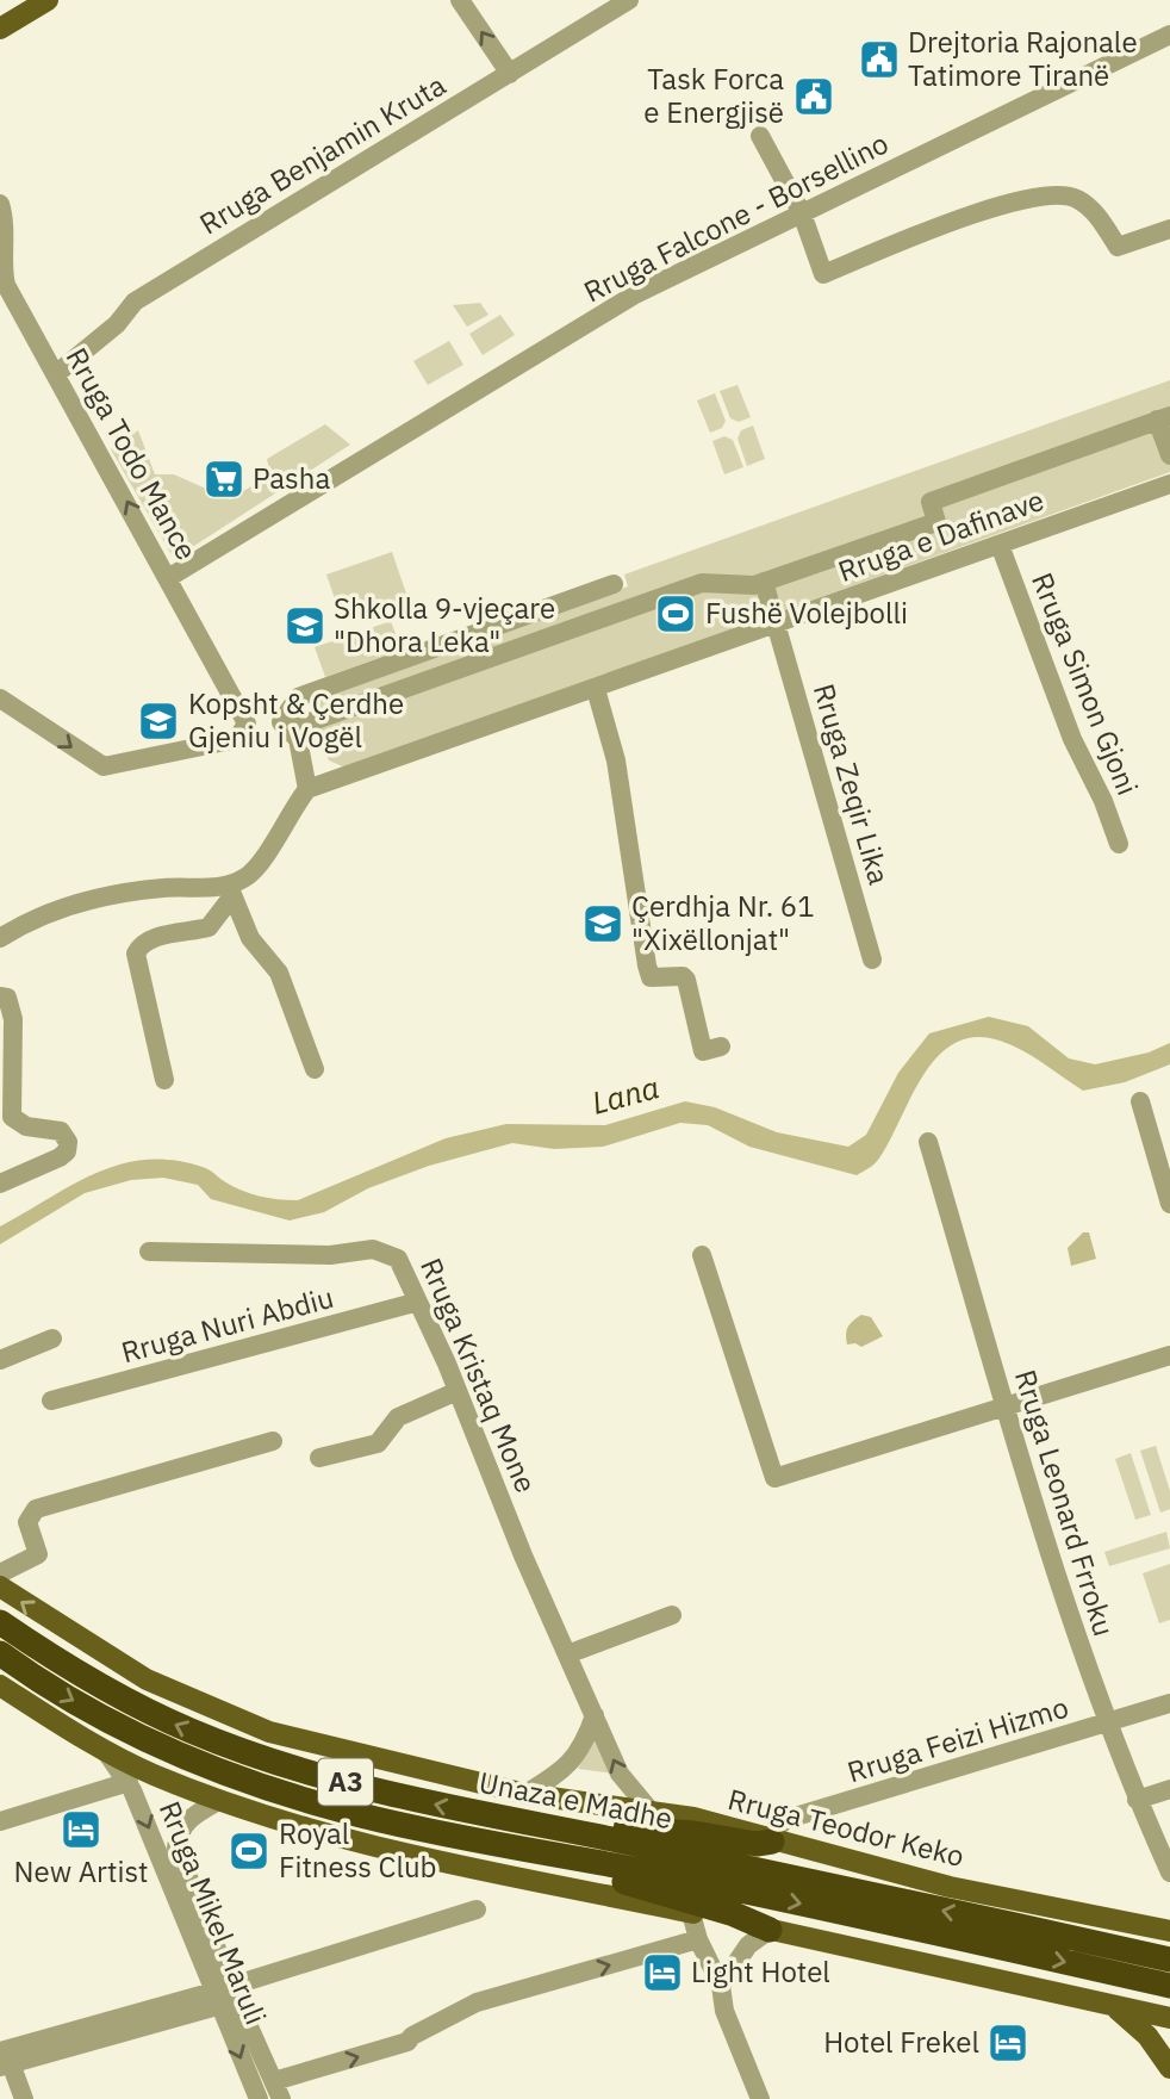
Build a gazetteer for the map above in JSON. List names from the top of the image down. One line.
{"streets":{"highway":["A3","Unaza e Madhe"],"main road":["Rruga Teodor Keko"],"street":["Rruga Benjamin Kruta","Rruga Falcone - Borsellino","Rruga Todo Mance","Rruga e Dafinave","Rruga Simon Gjoni","Rruga Zeqir Lika","Rruga Nuri Abdiu","Rruga Kristaq Mone","Rruga Leonard Frroku","Rruga Feizi Hizmo","Rruga Mikel Maruli"]},"crossings":[["Rruga Benjamin Kruta","Rruga Todo Mance"],["Rruga Falcone - Borsellino","Rruga Todo Mance"],["Rruga e Dafinave","Rruga Simon Gjoni"],["Rruga e Dafinave","Rruga Zeqir Lika"],["Rruga Nuri Abdiu","Rruga Kristaq Mone"],["Rruga Kristaq Mone","Rruga Teodor Keko"],["Rruga Leonard Frroku","Rruga Feizi Hizmo"],["Rruga Feizi Hizmo","Rruga Teodor Keko"]],"one_way":["Rruga Todo Mance"],"water":["Lana"],"places":{"public building":["Drejtoria Rajonale Tatimore Tiranë","Task Forca e Energjisë"],"supermarket":["Pasha"],"sports":["Fushë Volejbolli","Royal Fitness Club"],"school or university":["Shkolla 9-vjeçare \"Dhora Leka\"","Kopsht & Çerdhe Gjeniu i Vogël","Çerdhja Nr. 61 \"Xixëllonjat\""],"hotel":["New Artist","Light Hotel","Hotel Frekel"]}}
